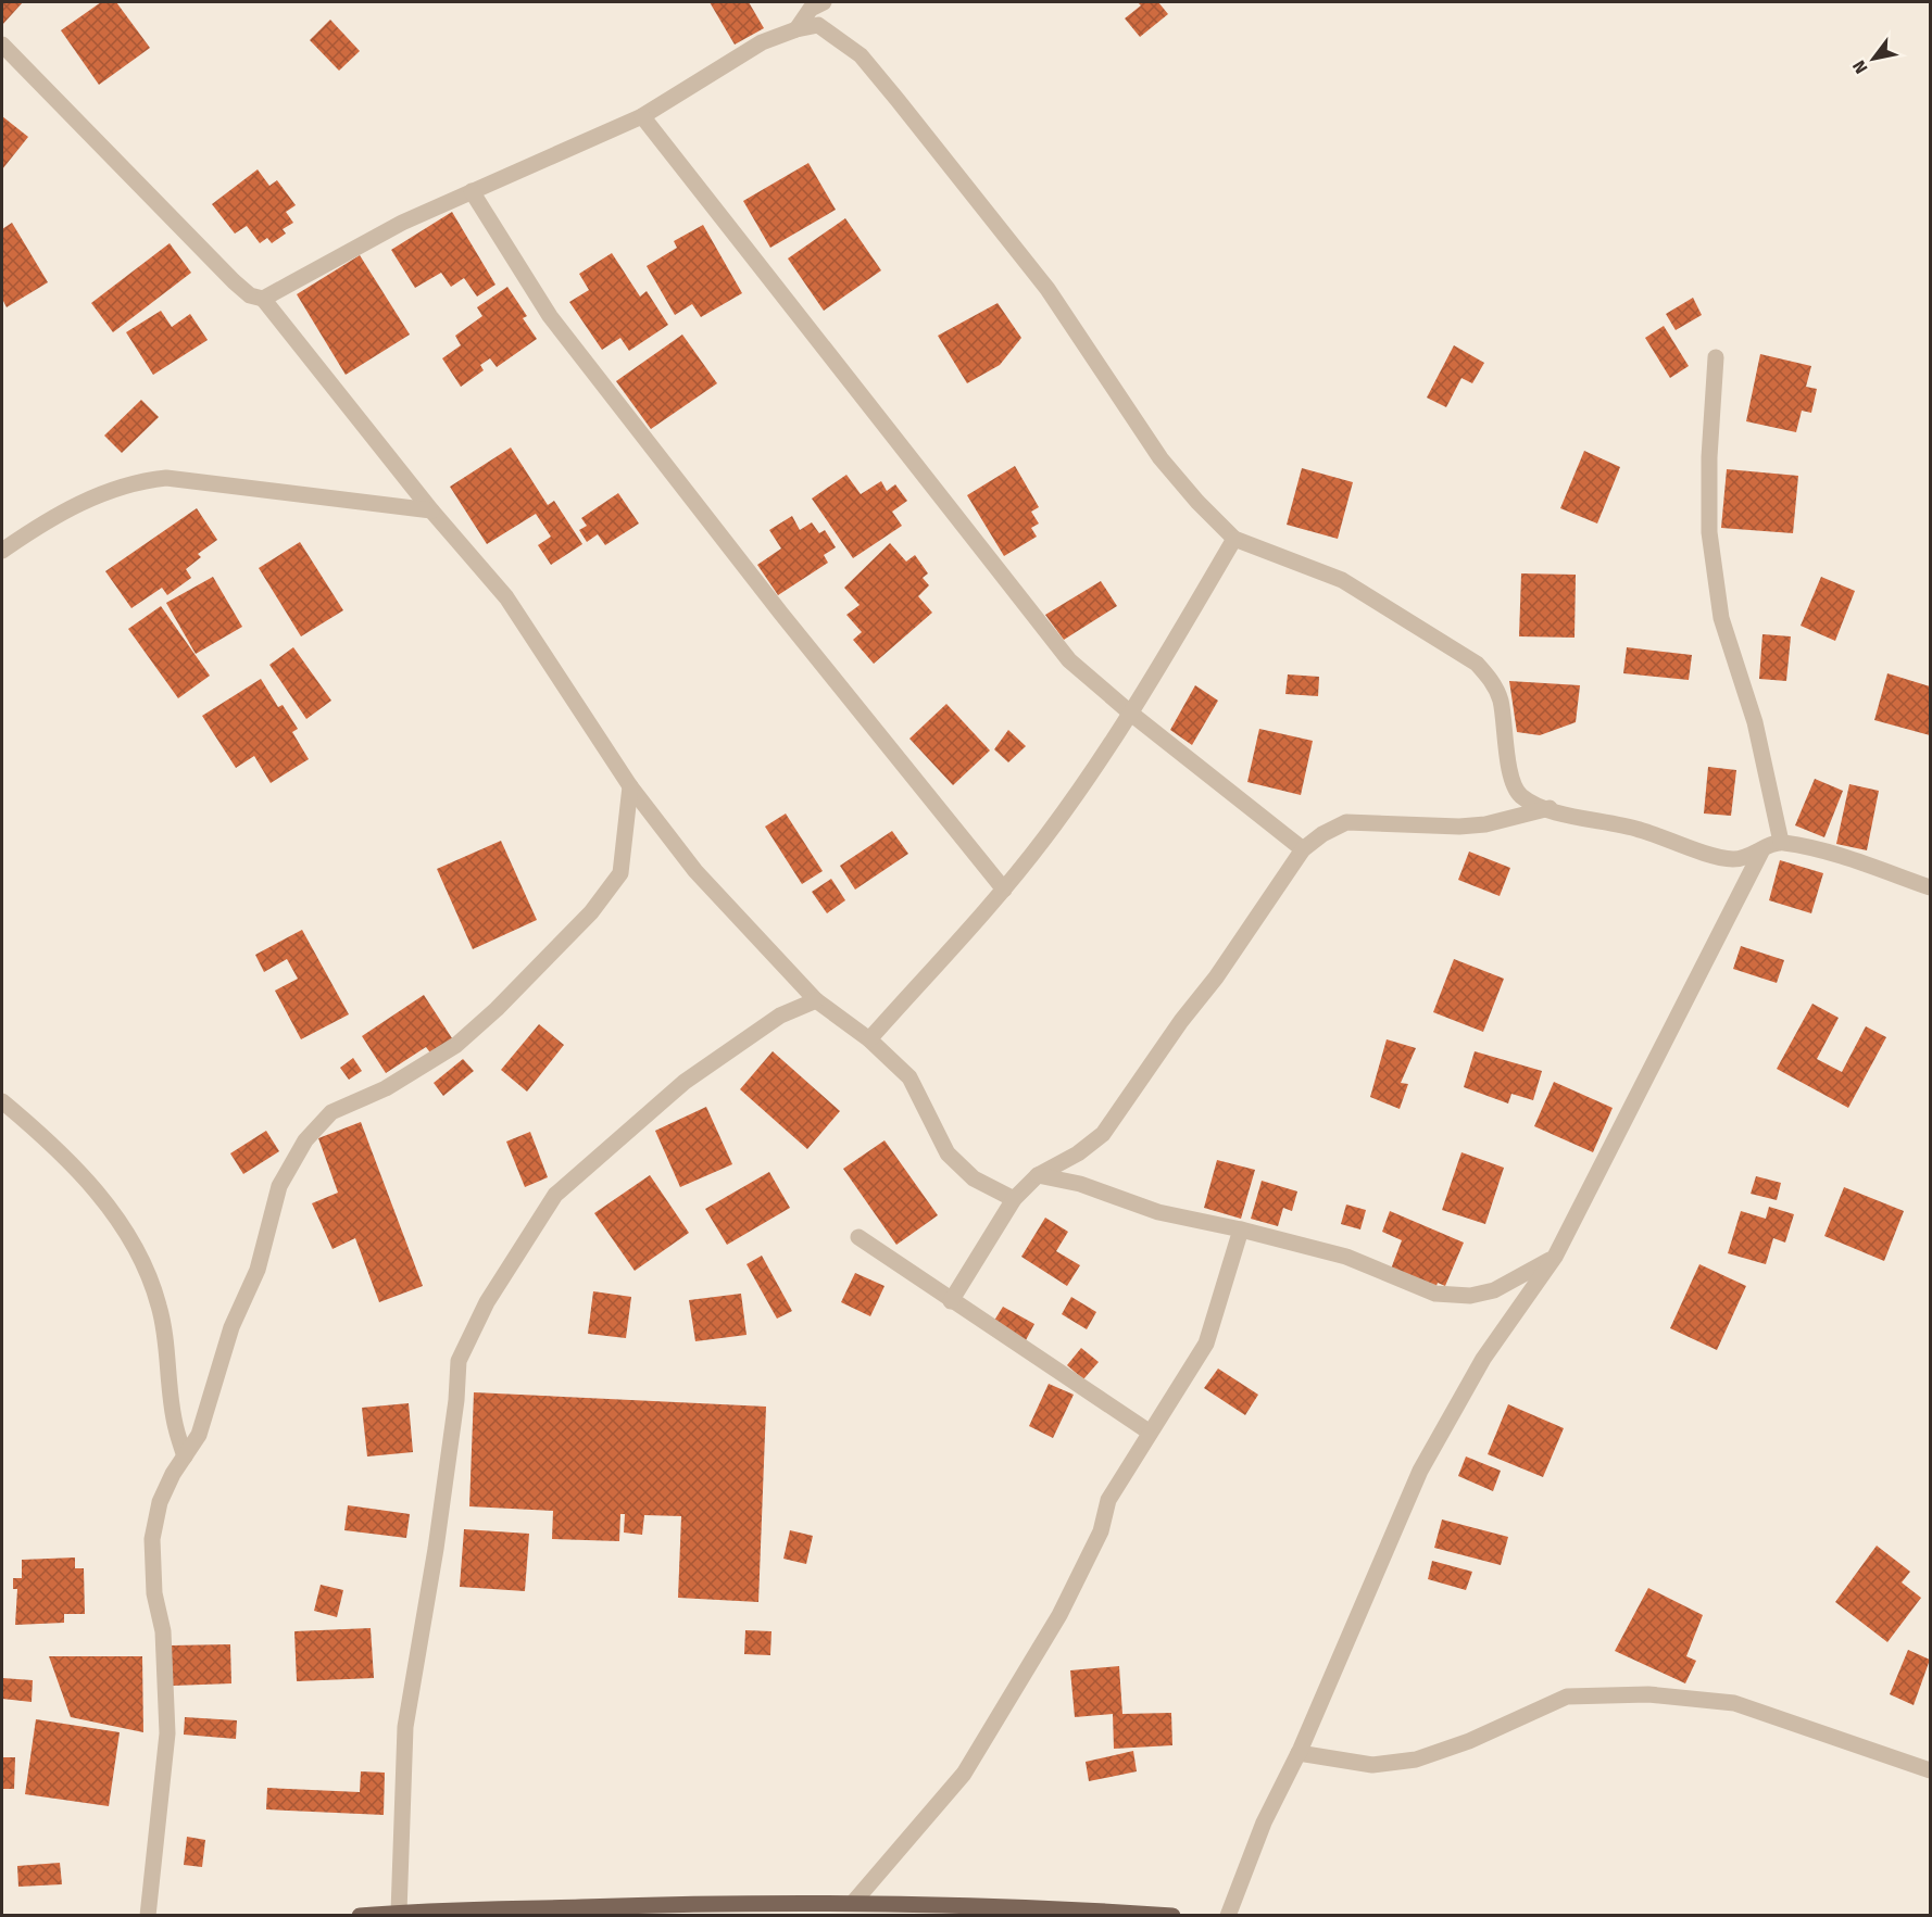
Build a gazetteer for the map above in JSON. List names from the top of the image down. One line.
{"north":"bottom left"}
